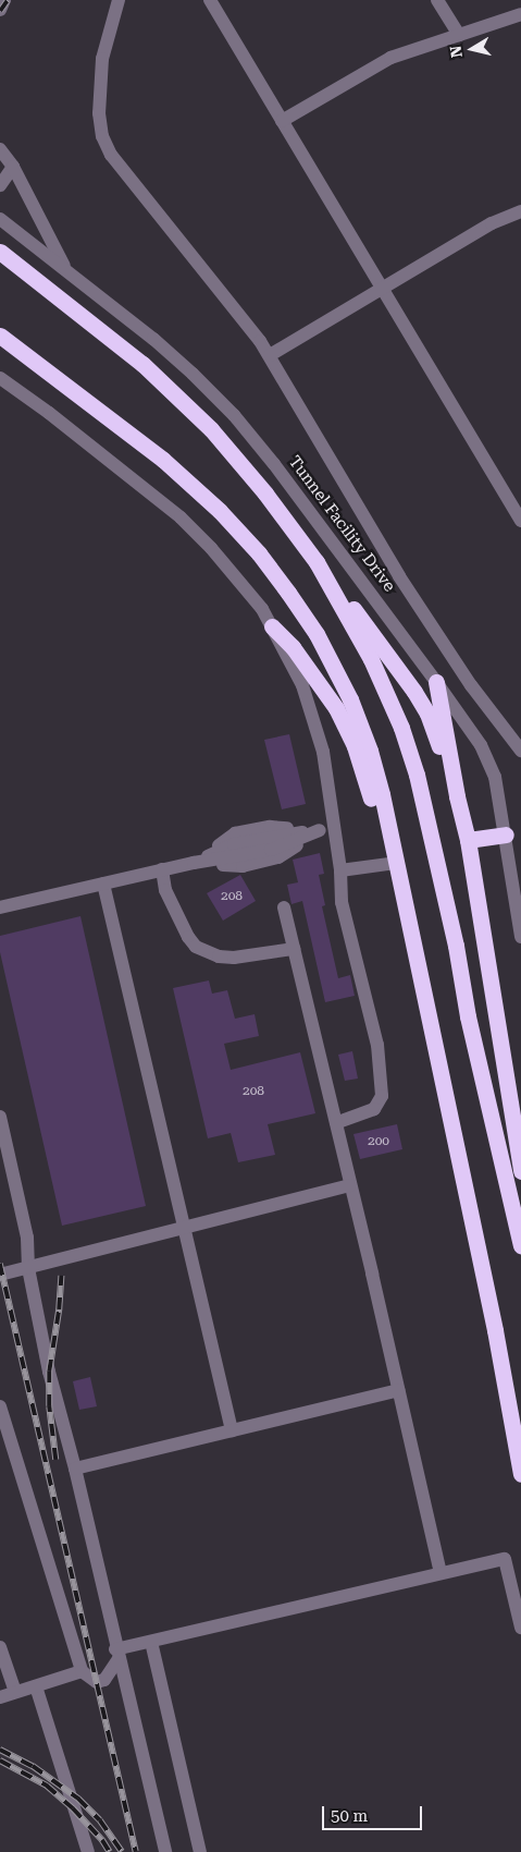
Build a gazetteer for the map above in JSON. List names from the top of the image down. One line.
{"streets":{"street":["Tunnel Facility Drive"]},"house_numbers":["208","208","200"],"scale_bar":"50 m","north":"left"}
